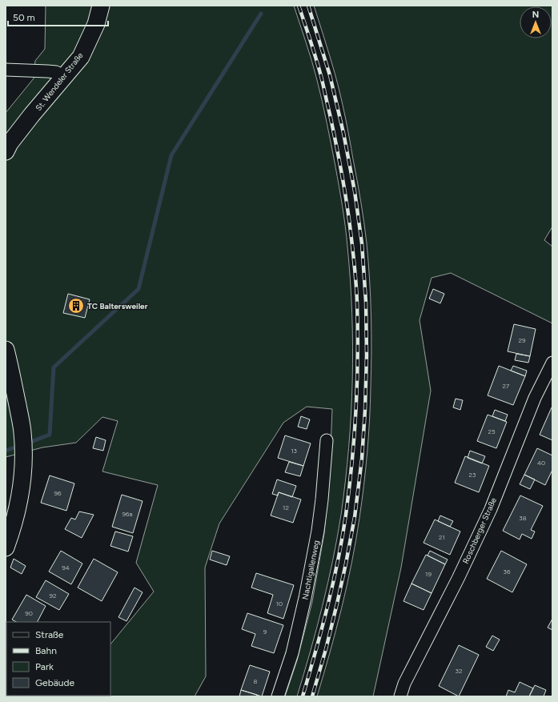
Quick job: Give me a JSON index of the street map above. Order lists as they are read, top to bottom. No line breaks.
{"streets":{"main road":["St. Wendeler Straße"],"street":["Roschberger Straße","Nachtigallenweg"]},"places":{"building":["TC Baltersweiler"]},"house_numbers":["29","27","25","13","40","23","96","12","96a","38","21","94","36","19","92","10","90","9","32","8"],"legend":["Straße","Bahn","Park","Gebäude"],"scale_bar":"50 m","north":"top"}
